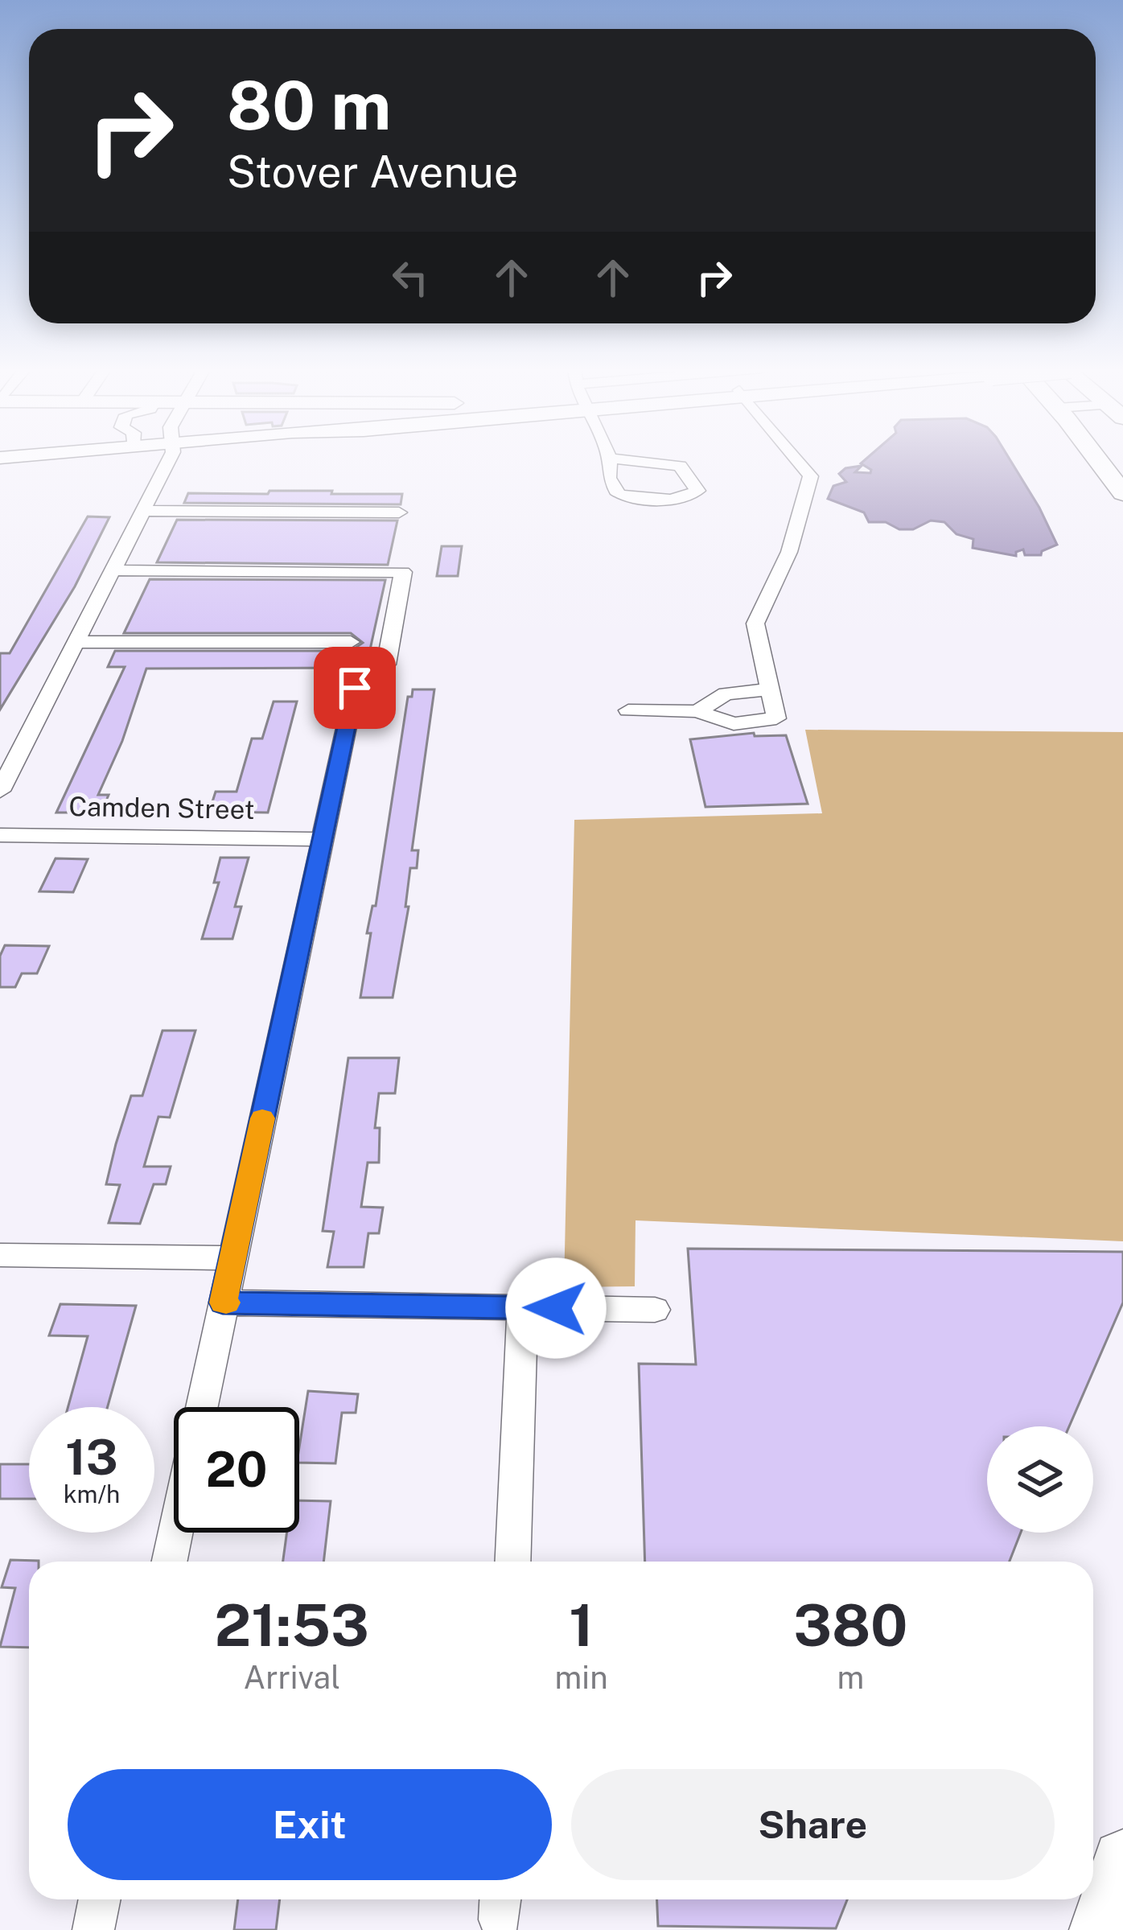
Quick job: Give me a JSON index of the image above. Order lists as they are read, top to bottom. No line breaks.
{"streets":{"street":["Camden Street"]},"page":{"turn":["80 m","Stover Avenue"],"speed":"13 km/h","limit":"20","eta":["21:53","Arrival","1","min","380","m"],"buttons":["Exit","Share"]}}
